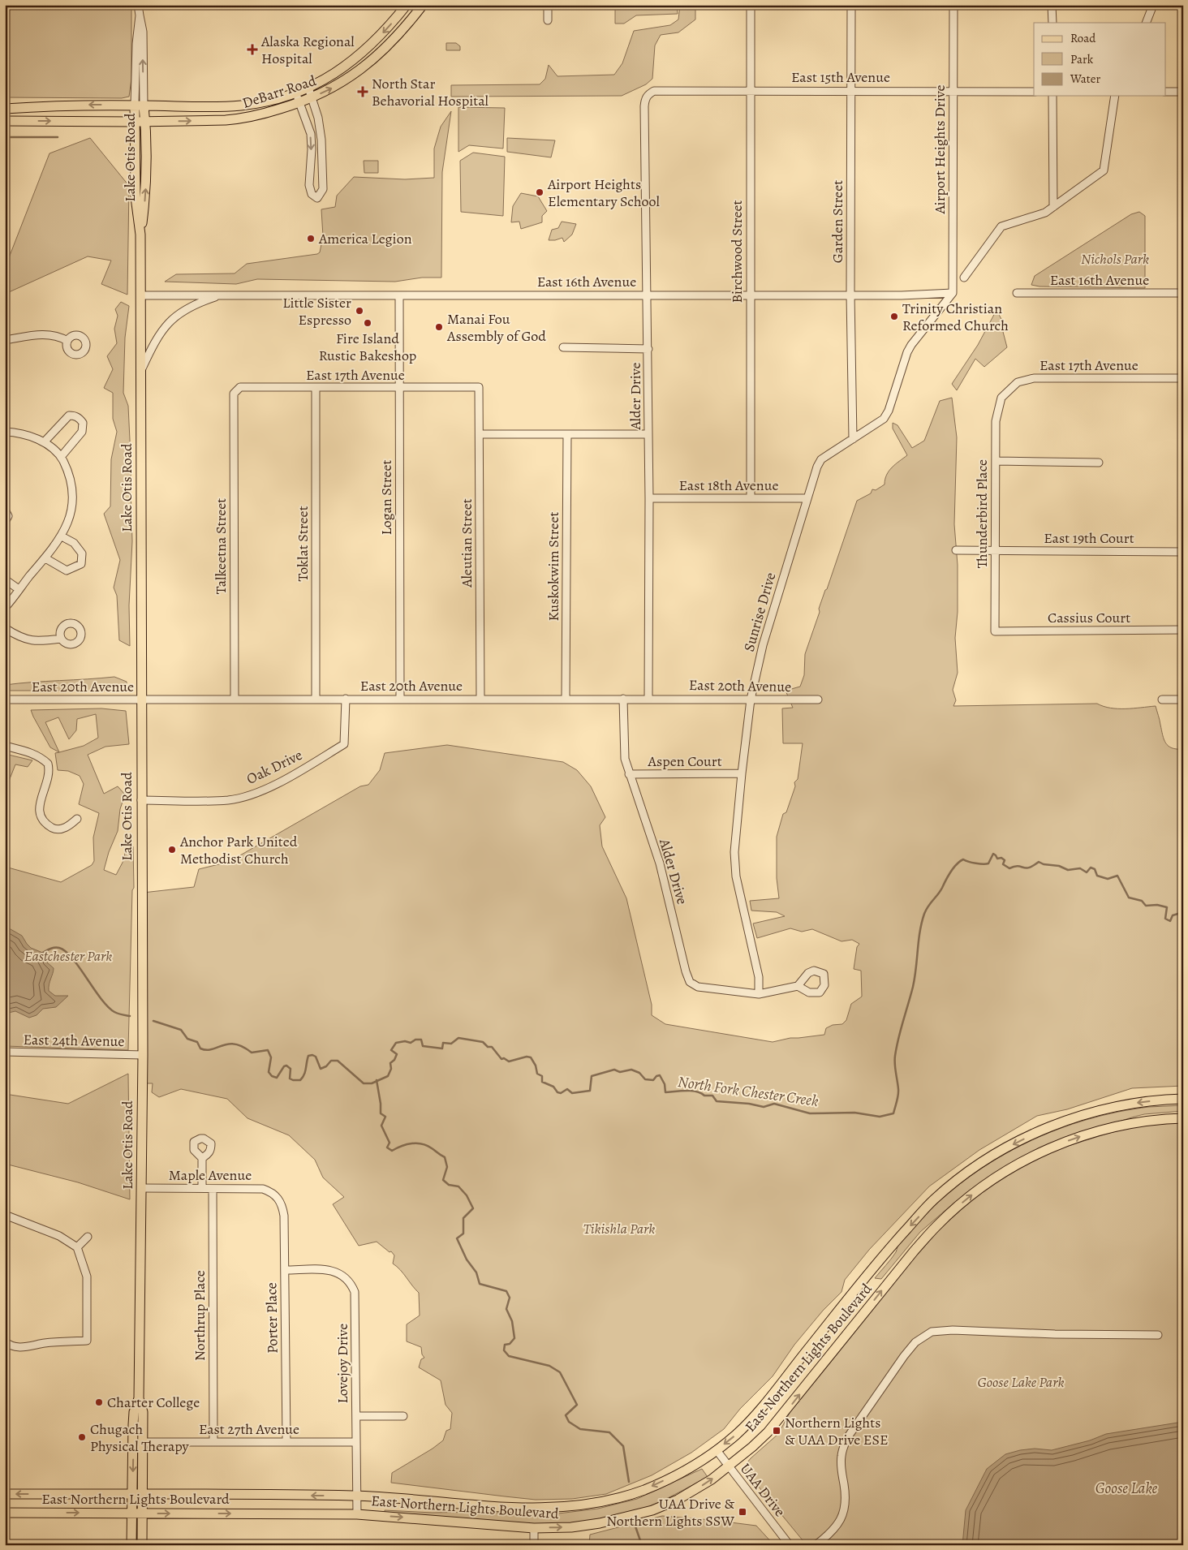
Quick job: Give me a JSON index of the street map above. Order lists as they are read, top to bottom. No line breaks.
{"streets":{"main road":["DeBarr Road","Lake Otis Road","East Northern Lights Boulevard"],"street":["East 15th Avenue","Airport Heights Drive","Garden Street","Birchwood Street","East 16th Avenue","East 17th Avenue","Alder Drive","East 18th Avenue","Logan Street","Thunderbird Place","East 19th Court","Aleutian Street","Toklat Street","Talkeetna Street","Kuskokwim Street","Sunrise Drive","Cassius Court","East 20th Avenue","Aspen Court","Oak Drive","East 24th Avenue","Maple Avenue","Northrup Place","Porter Place","Lovejoy Drive","East 27th Avenue","UAA Drive"]},"crossings":[["East 15th Avenue","Airport Heights Drive"],["East 15th Avenue","Garden Street"],["East 15th Avenue","Birchwood Street"],["East 15th Avenue","Alder Drive"],["DeBarr Road","Lake Otis Road"],["Airport Heights Drive","East 16th Avenue"],["Airport Heights Drive","Sunrise Drive"],["Lake Otis Road","East 16th Avenue"],["Lake Otis Road","East 20th Avenue"],["Lake Otis Road","Oak Drive"],["Lake Otis Road","East 24th Avenue"],["Lake Otis Road","Maple Avenue"],["Lake Otis Road","East Northern Lights Boulevard"],["Lake Otis Road","East 27th Avenue"],["Garden Street","East 16th Avenue"],["Garden Street","Sunrise Drive"],["Birchwood Street","East 16th Avenue"],["Birchwood Street","East 18th Avenue"],["East 16th Avenue","Alder Drive"],["East 16th Avenue","Logan Street"],["East 16th Avenue","Sunrise Drive"],["East 17th Avenue","Logan Street"],["East 17th Avenue","Thunderbird Place"],["East 17th Avenue","Aleutian Street"],["East 17th Avenue","Toklat Street"],["East 17th Avenue","Talkeetna Street"],["Alder Drive","East 18th Avenue"],["Alder Drive","Sunrise Drive"],["Alder Drive","East 20th Avenue"],["Alder Drive","Aspen Court"],["East 18th Avenue","Sunrise Drive"],["Logan Street","East 20th Avenue"],["Thunderbird Place","East 19th Court"],["Thunderbird Place","Cassius Court"],["Aleutian Street","East 20th Avenue"],["Toklat Street","East 20th Avenue"],["Talkeetna Street","East 20th Avenue"],["Kuskokwim Street","East 20th Avenue"],["Sunrise Drive","East 20th Avenue"],["Sunrise Drive","Aspen Court"],["East 20th Avenue","Oak Drive"],["Maple Avenue","Northrup Place"],["Maple Avenue","Porter Place"],["Northrup Place","East 27th Avenue"],["Porter Place","Lovejoy Drive"],["Porter Place","East 27th Avenue"],["East Northern Lights Boulevard","Lovejoy Drive"],["East Northern Lights Boulevard","UAA Drive"],["Lovejoy Drive","East 27th Avenue"]],"water":["North Fork Chester Creek","Goose Lake"],"parks":["Nichols Park","Eastchester Park","Tikishla Park","Goose Lake Park"],"places":{"health":["Alaska Regional Hospital","North Star Behavorial Hospital"],"other":["Airport Heights Elementary School","America Legion","Little Sister Espresso","Trinity Christian Reformed Church","Fire Island Rustic Bakeshop","Manai Fou Assembly of God","Anchor Park United Methodist Church","Charter College","Chugach Physical Therapy"],"transit":["Northern Lights & UAA Drive ESE","UAA Drive & Northern Lights SSW"]},"legend":["Road","Park","Water"]}
